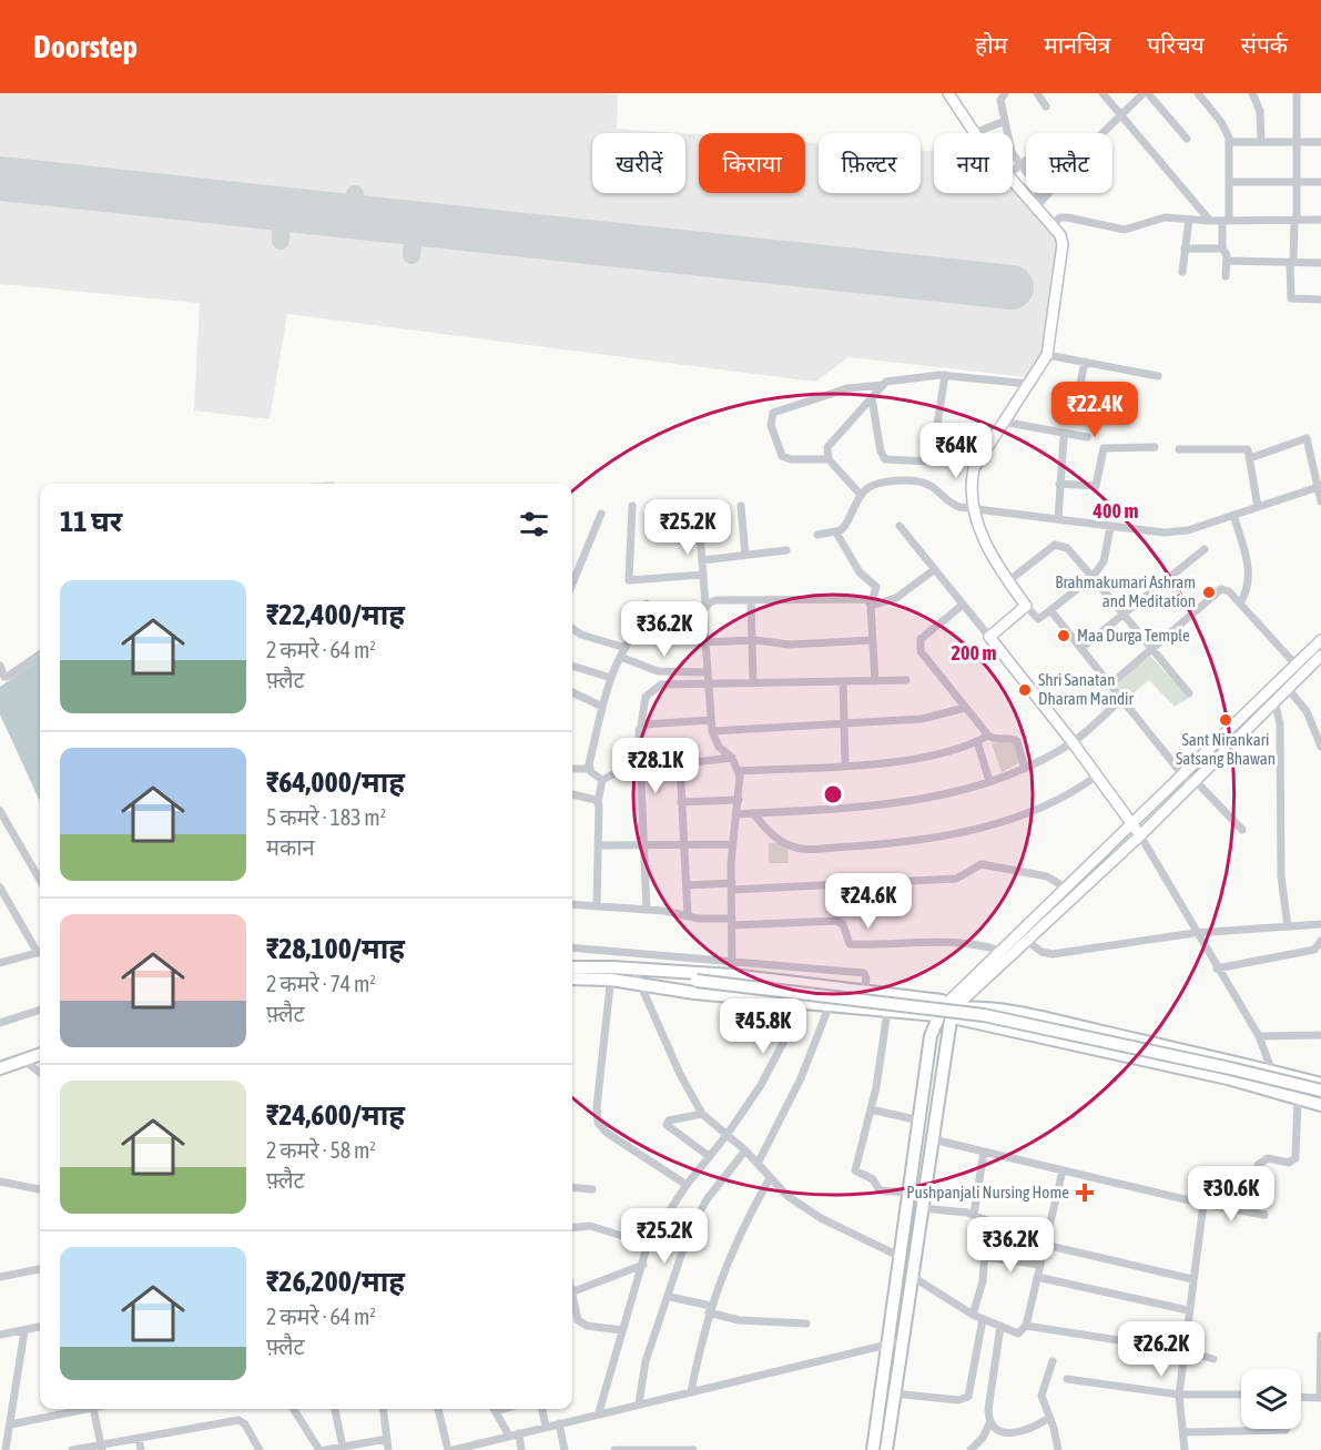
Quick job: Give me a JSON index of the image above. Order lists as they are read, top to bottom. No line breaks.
{"places":{"other":["Brahmakumari Ashram and Meditation","Maa Durga Temple","Shri Sanatan Dharam Mandir","Sant Nirankari Satsang Bhawan"],"health":["Pushpanjali Nursing Home"]},"page":{"header":"Doorstep","nav":["होम","मानचित्र","परिचय","संपर्क"],"chip":["खरीदें","किराया","फ़िल्टर","नया","फ़्लैट"],"price":["₹22.4K","₹64K","₹25.2K","₹36.2K","₹28.1K","₹24.6K","₹45.8K","₹30.6K","₹25.2K","₹36.2K","₹26.2K"],"heading":"11 घर","list":[{"name":"₹22,400/माह","note":"2 कमरे · 64 m² · फ़्लैट"},{"name":"₹64,000/माह","note":"5 कमरे · 183 m² · मकान"},{"name":"₹28,100/माह","note":"2 कमरे · 74 m² · फ़्लैट"},{"name":"₹24,600/माह","note":"2 कमरे · 58 m² · फ़्लैट"},{"name":"₹26,200/माह","note":"2 कमरे · 64 m² · फ़्लैट"}]},"rings":["400 m","200 m"]}
